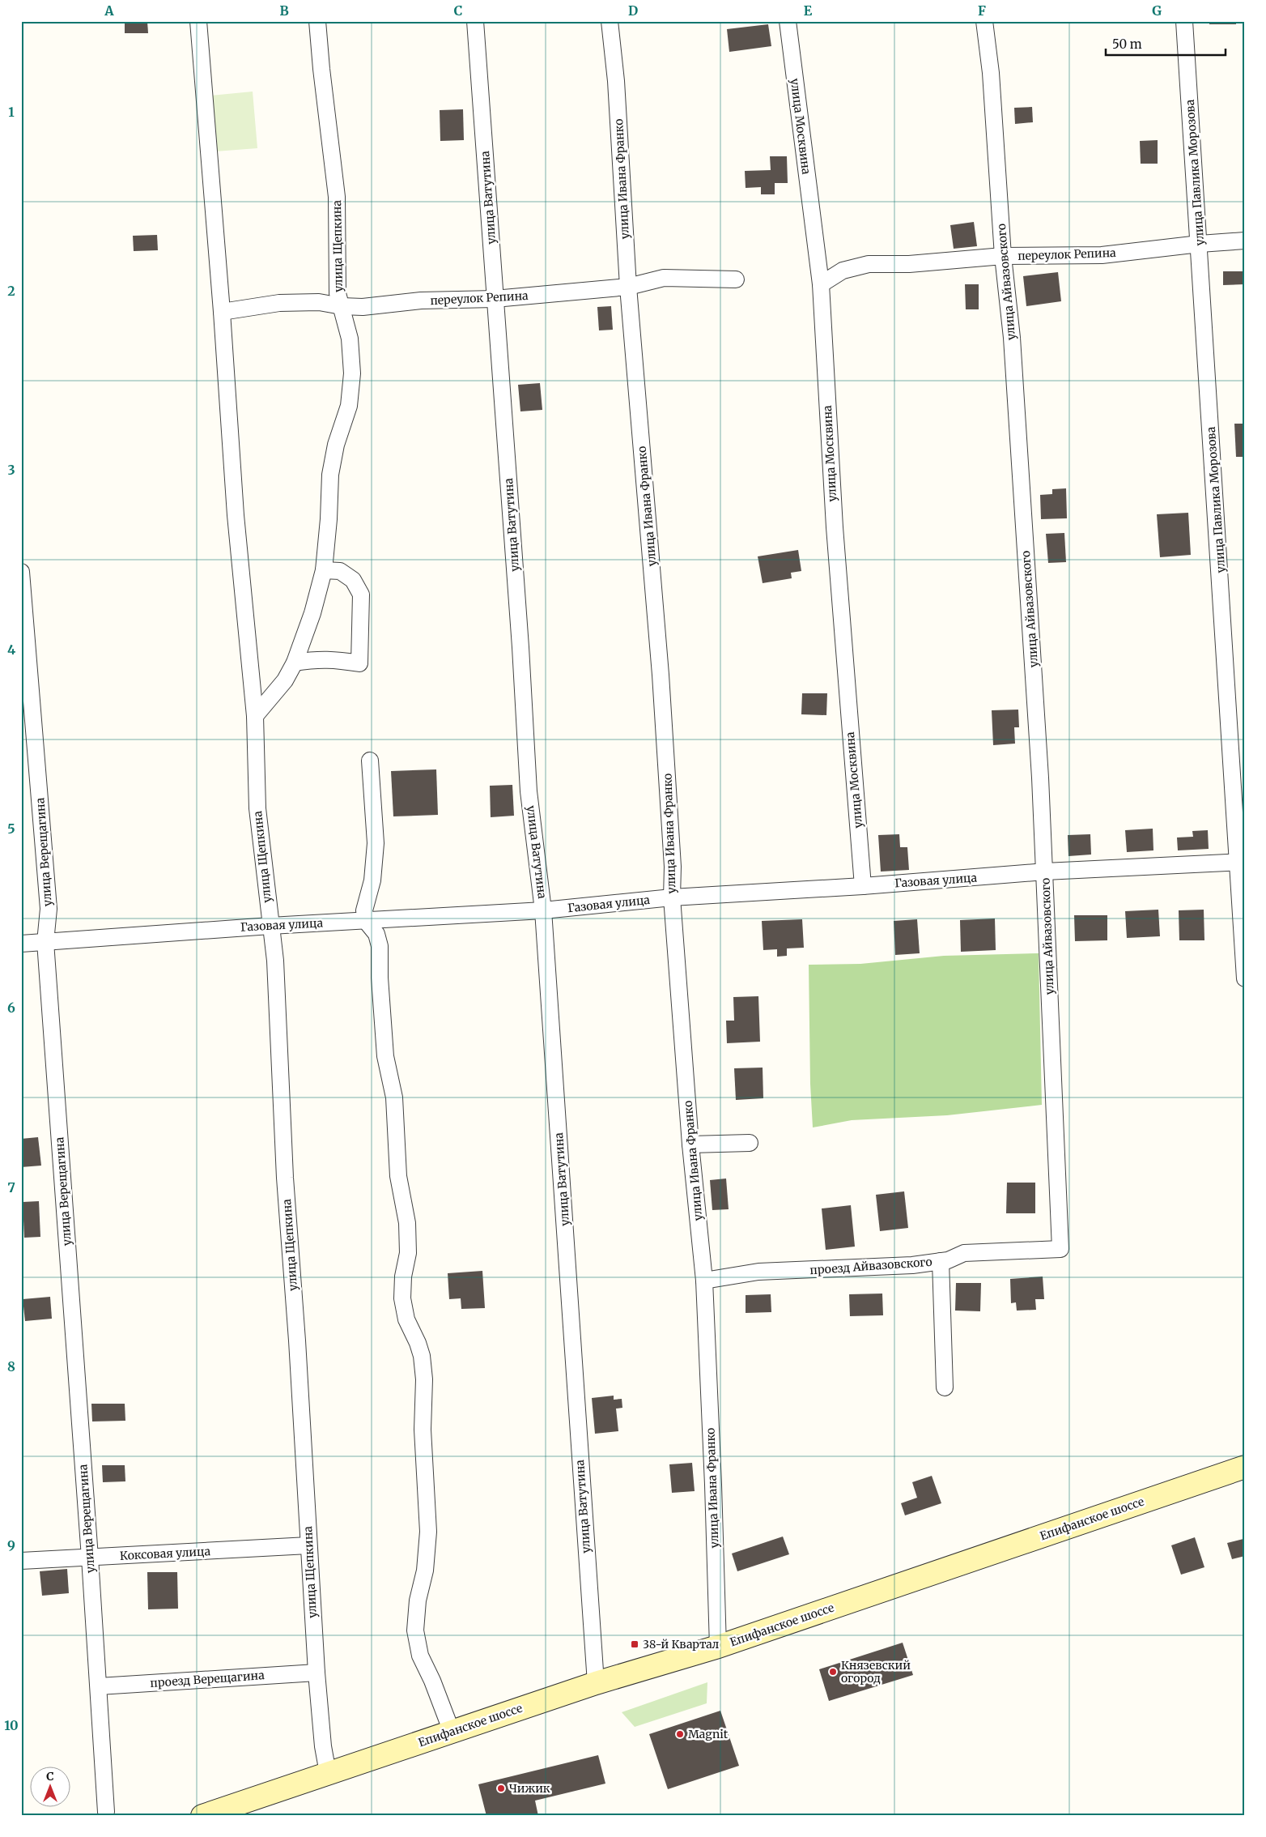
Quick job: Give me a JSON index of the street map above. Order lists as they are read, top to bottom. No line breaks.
{"streets":{"main road":["Епифанское шоссе"],"street":["улица Москвина","улица Павлика Морозова","улица Ивана Франко","улица Ватутина","улица Щепкина","переулок Репина","улица Айвазовского","улица Верещагина","Газовая улица","проезд Айвазовского","Коксовая улица","проезд Верещагина"]},"crossings":[["улица Москвина","переулок Репина"],["улица Москвина","Газовая улица"],["улица Павлика Морозова","переулок Репина"],["улица Павлика Морозова","Газовая улица"],["улица Ивана Франко","переулок Репина"],["улица Ивана Франко","Газовая улица"],["улица Ивана Франко","проезд Айвазовского"],["улица Ивана Франко","Епифанское шоссе"],["улица Ватутина","переулок Репина"],["улица Ватутина","Газовая улица"],["улица Ватутина","Епифанское шоссе"],["улица Щепкина","переулок Репина"],["улица Щепкина","Газовая улица"],["улица Щепкина","Епифанское шоссе"],["улица Щепкина","Коксовая улица"],["улица Щепкина","проезд Верещагина"],["переулок Репина","улица Айвазовского"],["улица Айвазовского","Газовая улица"],["улица Айвазовского","проезд Айвазовского"],["улица Верещагина","Газовая улица"],["улица Верещагина","Коксовая улица"],["улица Верещагина","проезд Верещагина"]],"places":{"transit":["38-й Квартал"],"other":["Князевский огород","Magnit","Чижик"]},"scale_bar":"50 m","north":"top","grid":{"columns":["A","B","C","D","E","F","G"],"rows":["1","2","3","4","5","6","7","8","9","10"]}}
